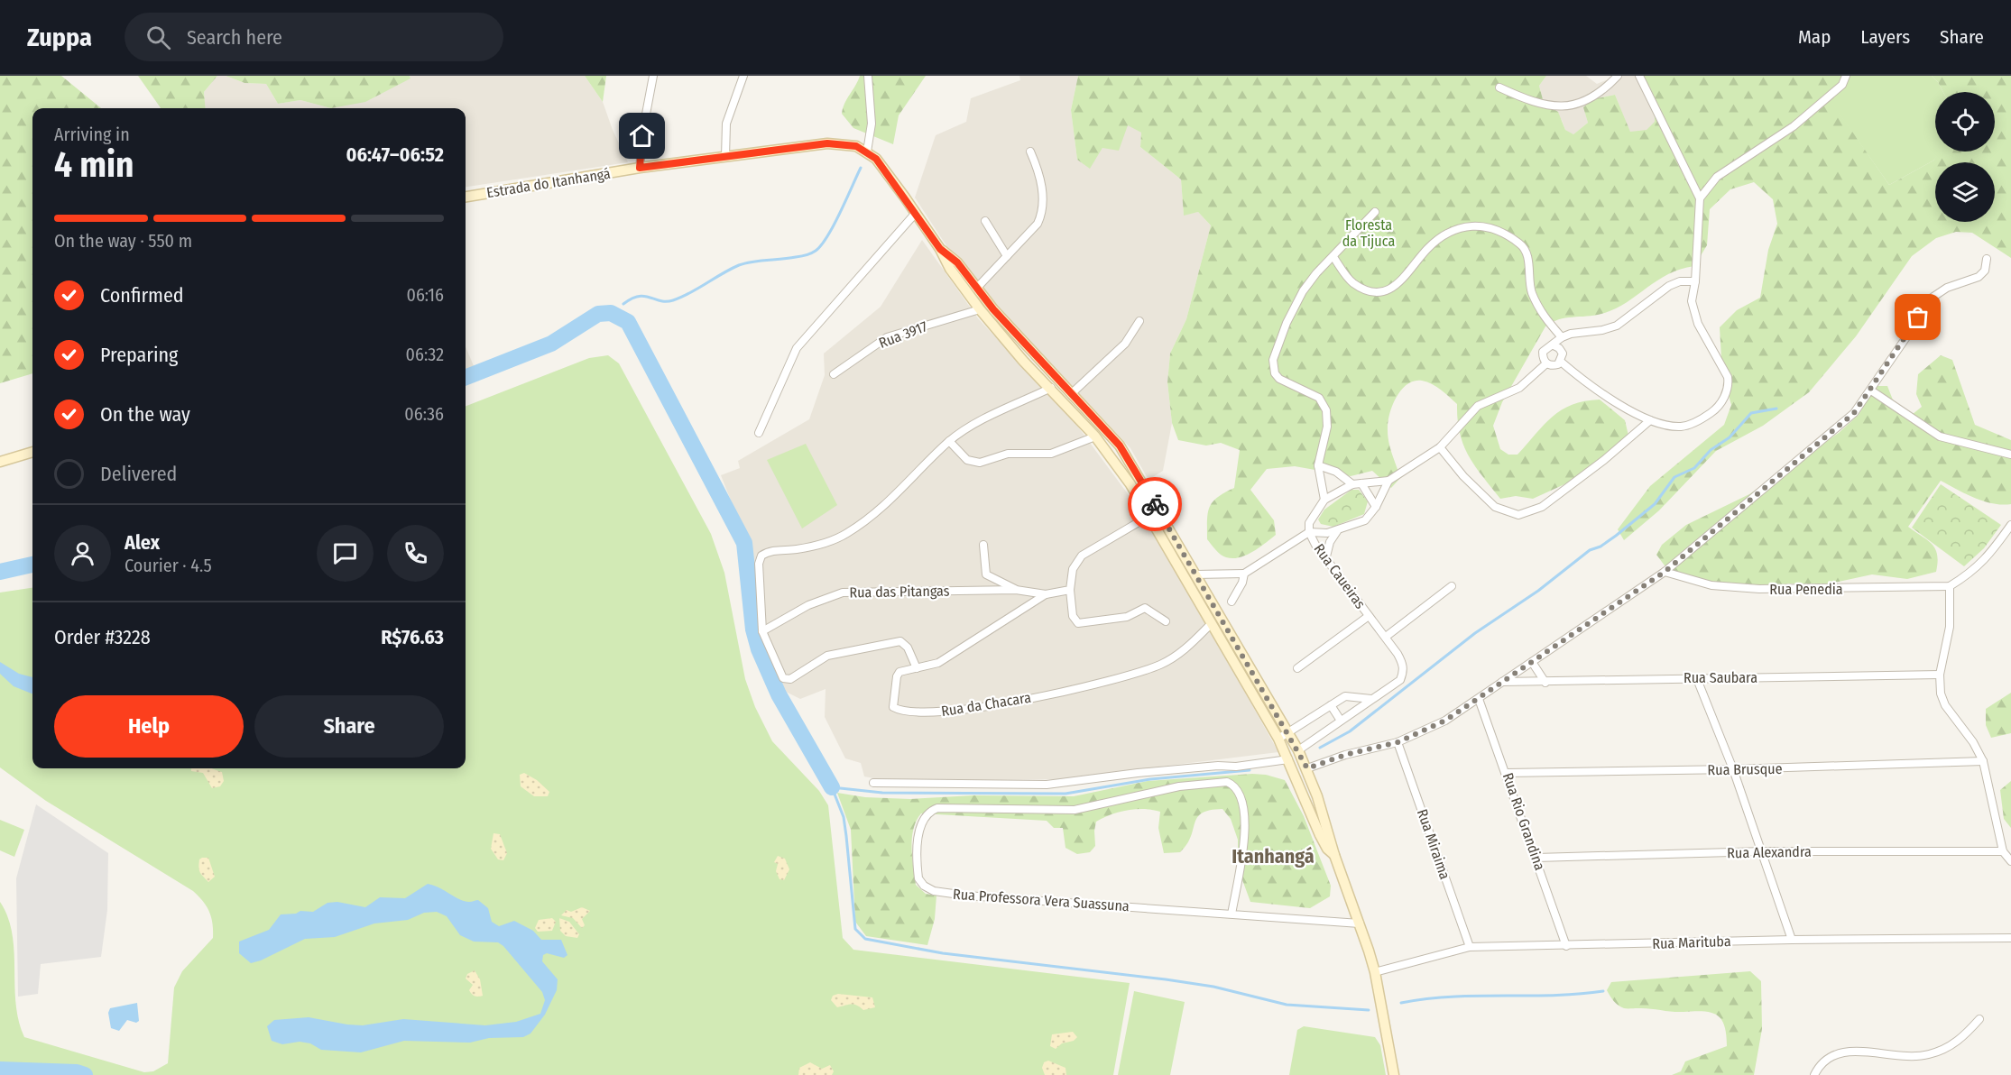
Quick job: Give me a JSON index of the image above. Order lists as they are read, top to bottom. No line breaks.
{"streets":{"main road":["Estrada do Itanhangá"],"street":["Rua 3917","Rua Caueiras","Rua Penedia","Rua das Pitangas","Rua Saubara","Rua da Chacara","Rua Brusque","Rua Rio Grandina","Rua Miraima","Rua Alexandra","Rua Professora Vera Suassuna","Rua Marituba"]},"crossings":[["Estrada do Itanhangá","Rua 3917"],["Estrada do Itanhangá","Rua Caueiras"],["Estrada do Itanhangá","Rua da Chacara"],["Estrada do Itanhangá","Rua Professora Vera Suassuna"],["Estrada do Itanhangá","Rua Marituba"],["Rua das Pitangas","Rua da Chacara"],["Rua Brusque","Rua Rio Grandina"],["Rua Rio Grandina","Rua Alexandra"],["Rua Rio Grandina","Rua Marituba"],["Rua Miraima","Rua Marituba"]],"districts":["Itanhangá"],"parks":["Floresta da Tijuca"],"page":{"header":"Zuppa","search":"Search here","nav":["Map","Layers","Share"],"heading":["4 min","Arriving in","06:47–06:52"],"panel":["Alex","Courier · 4.5","Order #3228","R$76.63"],"bar":"On the way · 550 m","list":[["Confirmed","06:16"],["Preparing","06:32"],["On the way","06:36"],"Delivered"],"buttons":["Help","Share"]}}
